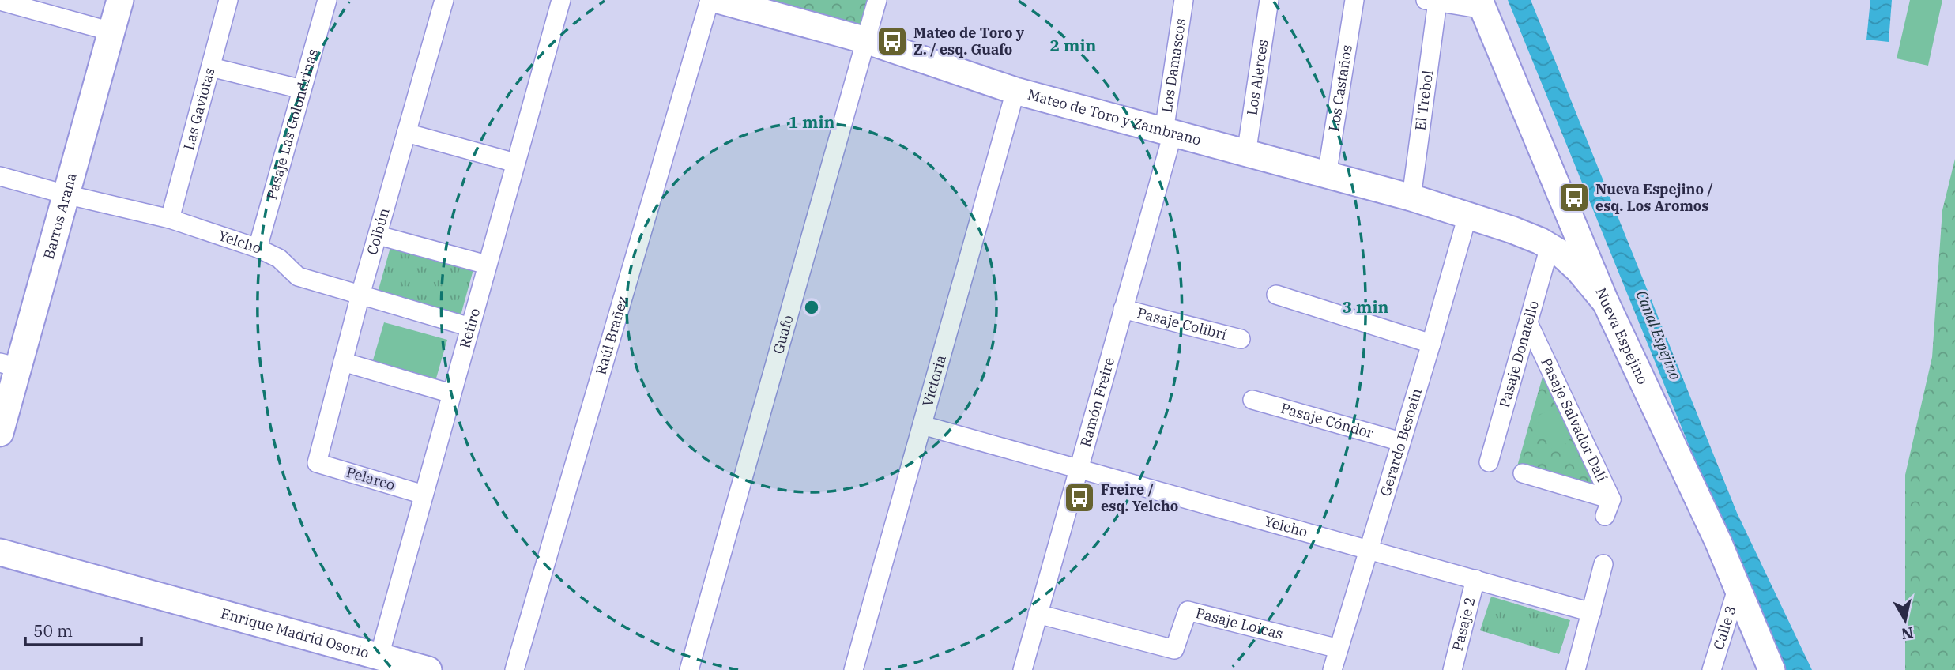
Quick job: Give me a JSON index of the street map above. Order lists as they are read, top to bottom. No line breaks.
{"streets":{"street":["Los Damascos","Los Alerces","Los Castaños","El Trebol","Las Gaviotas","Mateo de Toro y Zambrano","Pasaje Las Golondrinas","Barros Arana","Colbún","Yelcho","Pasaje Colibrí","Retiro","Raúl Brañez","Guafo","Nueva Espejino","Pasaje Donatello","Victoria","Ramón Freire","Pasaje Salvador Dalí","Pasaje Cóndor","Gerardo Besoain","Pelarco","Pasaje Loicas","Pasaje 2","Calle 3","Enrique Madrid Osorio"]},"crossings":[["Los Damascos","Mateo de Toro y Zambrano"],["Los Damascos","Ramón Freire"],["Los Alerces","Mateo de Toro y Zambrano"],["Los Castaños","Mateo de Toro y Zambrano"],["El Trebol","Mateo de Toro y Zambrano"],["Las Gaviotas","Yelcho"],["Mateo de Toro y Zambrano","Guafo"],["Mateo de Toro y Zambrano","Nueva Espejino"],["Mateo de Toro y Zambrano","Pasaje Donatello"],["Mateo de Toro y Zambrano","Victoria"],["Mateo de Toro y Zambrano","Ramón Freire"],["Mateo de Toro y Zambrano","Gerardo Besoain"],["Pasaje Las Golondrinas","Yelcho"],["Barros Arana","Yelcho"],["Colbún","Yelcho"],["Colbún","Pelarco"],["Yelcho","Retiro"],["Yelcho","Victoria"],["Yelcho","Ramón Freire"],["Yelcho","Gerardo Besoain"],["Yelcho","Pasaje 2"],["Pasaje Colibrí","Ramón Freire"],["Retiro","Pelarco"],["Retiro","Enrique Madrid Osorio"],["Nueva Espejino","Calle 3"],["Pasaje Donatello","Pasaje Salvador Dalí"],["Ramón Freire","Pasaje Loicas"],["Pasaje Cóndor","Gerardo Besoain"],["Gerardo Besoain","Pasaje Loicas"]],"water":["Canal Espejino"],"places":{"bus stop":["Mateo de Toro y Z. / esq. Guafo","Nueva Espejino / esq. Los Aromos","Freire / esq. Yelcho"]},"scale_bar":"50 m","north":"bottom","rings":["2 min","1 min","3 min"]}
